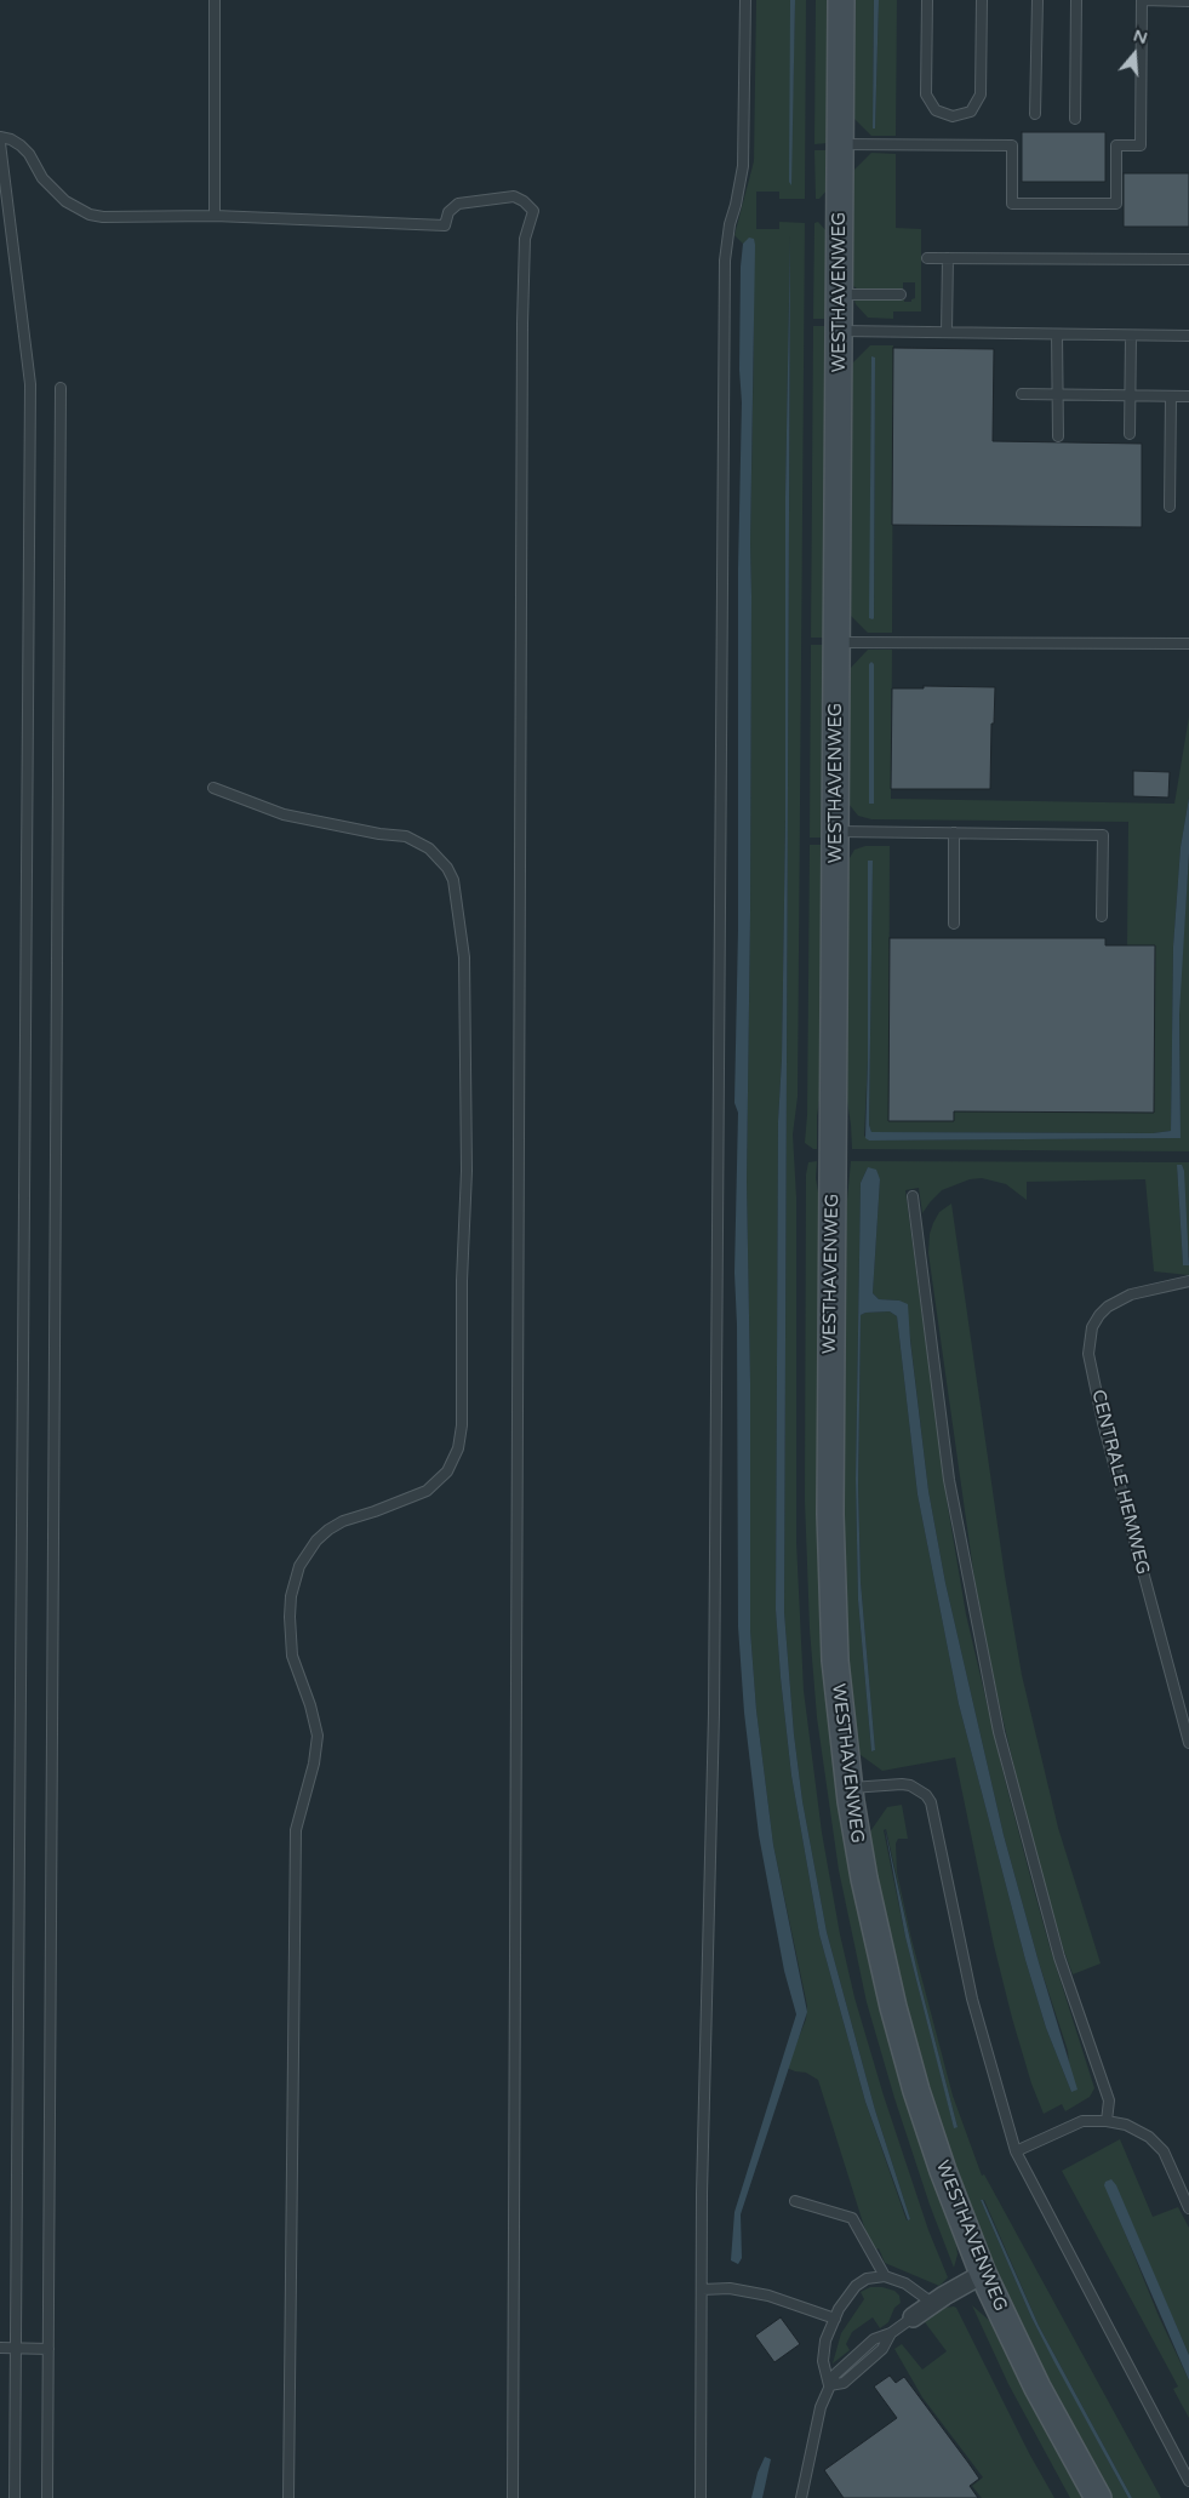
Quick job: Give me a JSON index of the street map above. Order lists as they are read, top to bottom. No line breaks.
{"streets":{"street":["WESTHAVENWEG"],"lane":["CENTRALE HEMWEG"]},"north":"top"}
